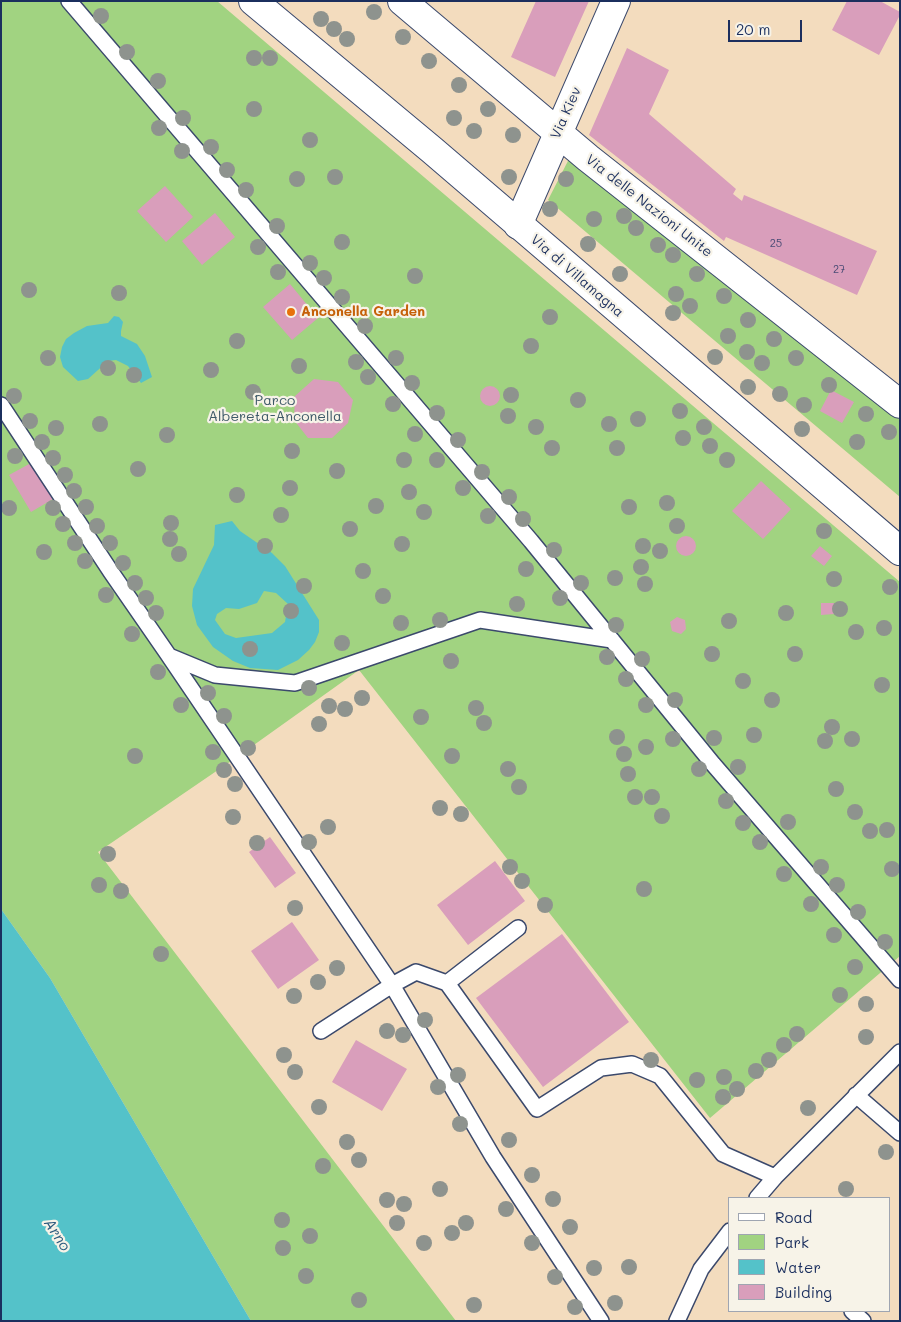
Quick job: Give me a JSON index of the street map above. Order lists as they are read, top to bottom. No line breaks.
{"streets":{"street":["Via Kiev","Via delle Nazioni Unite","Via di Villamagna"]},"crossings":[["Via Kiev","Via delle Nazioni Unite"],["Via Kiev","Via di Villamagna"]],"water":["Arno"],"parks":["Parco Albereta-Anconella"],"places":["Anconella Garden"],"house_numbers":["25","27"],"legend":["Road","Park","Water","Building"],"scale_bar":"20 m"}
